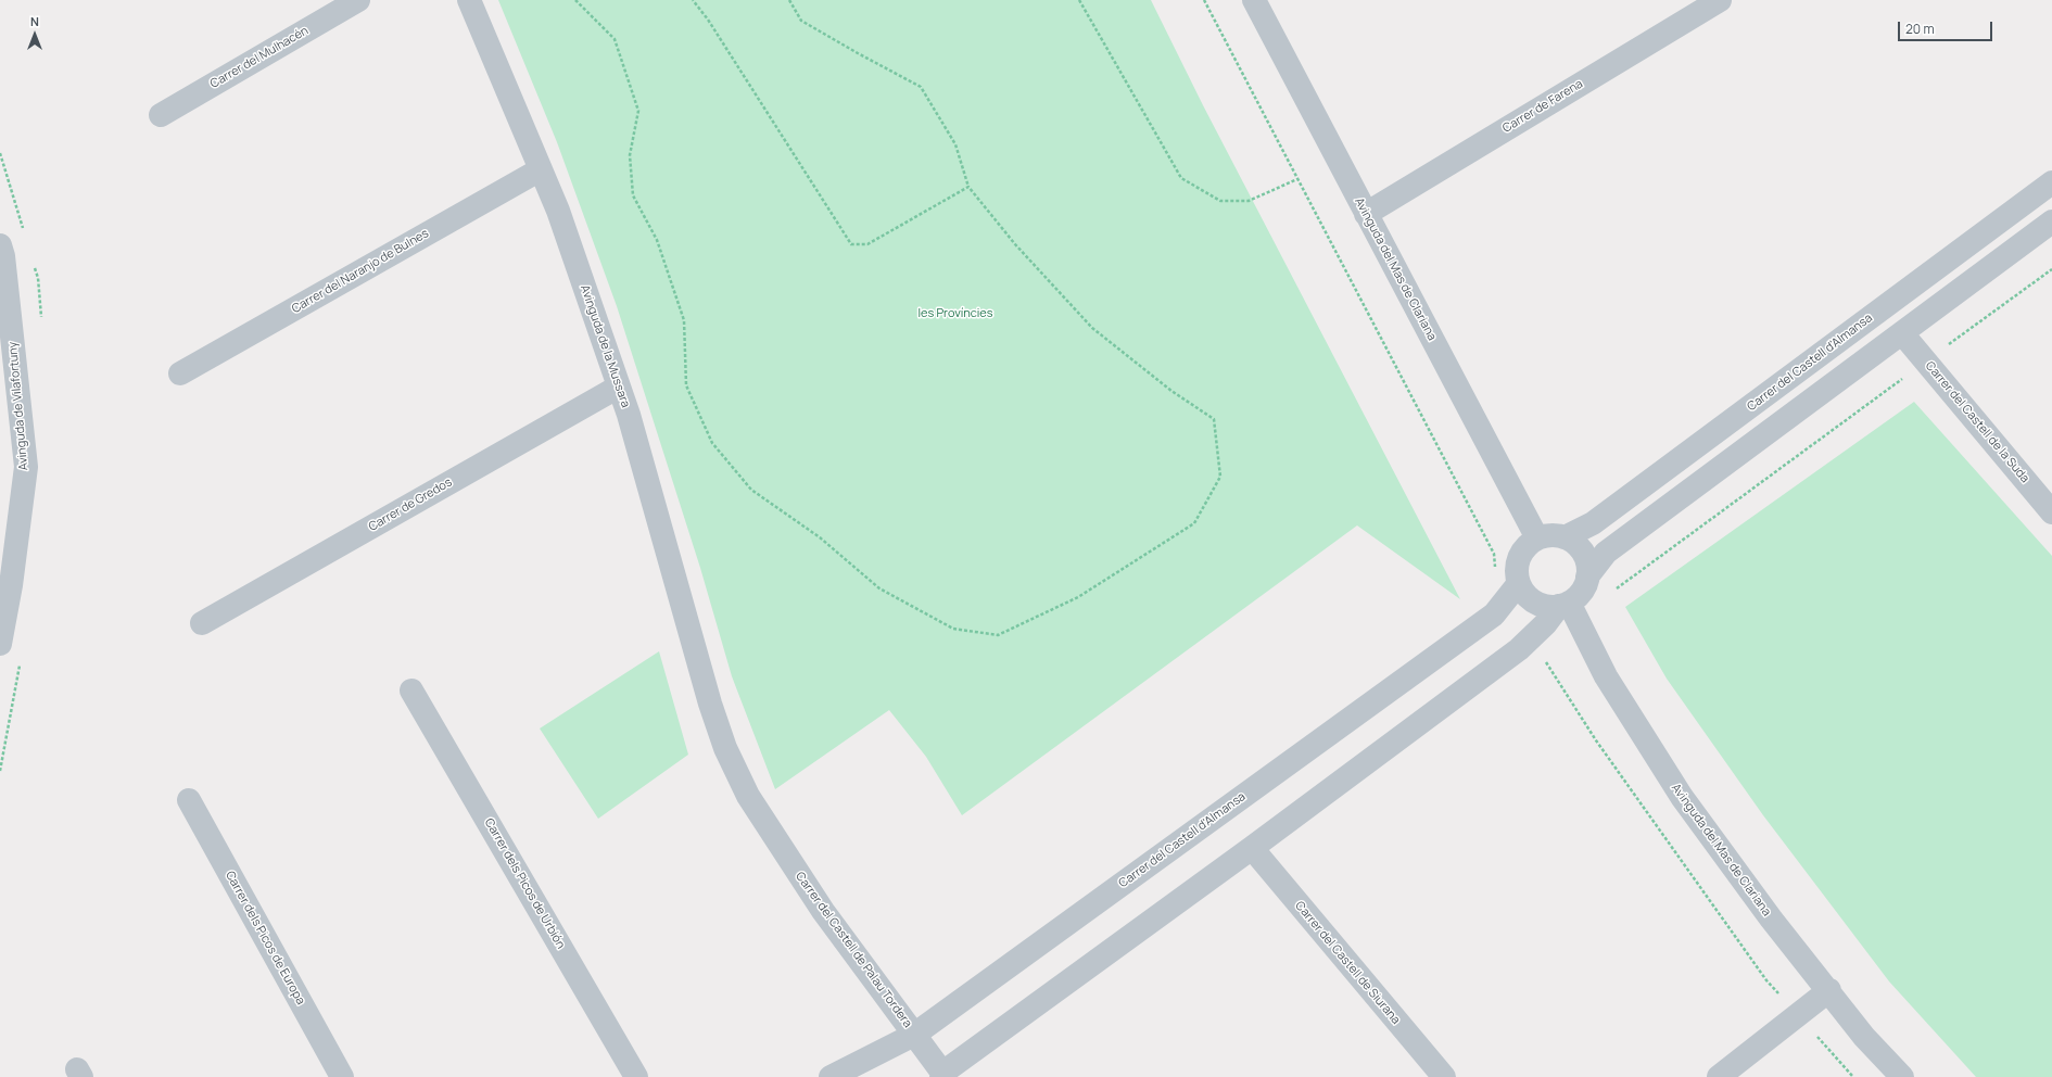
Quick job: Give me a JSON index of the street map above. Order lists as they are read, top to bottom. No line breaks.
{"streets":{"street":["Carrer del Mulhacén","Carrer de Farena","Avinguda del Mas de Clariana","Carrer del Naranjo de Bulnes","Avinguda de la Mussara","Carrer del Castell d'Almansa","Avinguda de Vilafortuny","Carrer del Castell de la Suda","Carrer de Gredos","Carrer dels Picos de Urbión","Carrer dels Picos de Europa","Carrer del Castell de Palau Tordera","Carrer del Castell de Siurana"]},"crossings":[["Carrer de Farena","Avinguda del Mas de Clariana"],["Avinguda del Mas de Clariana","Carrer del Castell d'Almansa"],["Carrer del Naranjo de Bulnes","Avinguda de la Mussara"],["Avinguda de la Mussara","Carrer de Gredos"],["Avinguda de la Mussara","Carrer del Castell de Palau Tordera"],["Carrer del Castell d'Almansa","Carrer del Castell de Palau Tordera"]],"parks":["les Províncies"],"scale_bar":"20 m","north":"top"}
